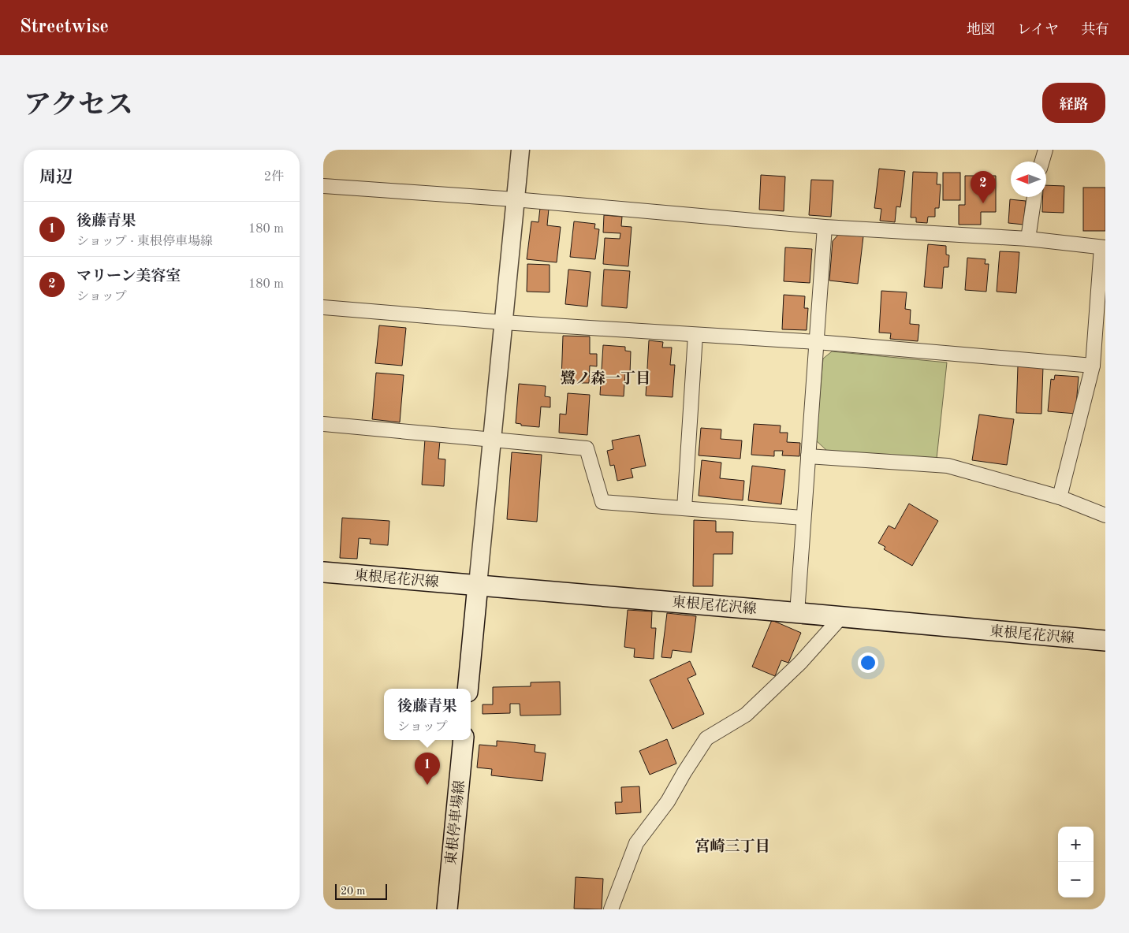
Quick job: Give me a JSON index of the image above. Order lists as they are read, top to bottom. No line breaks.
{"streets":{"main road":["東根尾花沢線","東根停車場線"]},"districts":["鷺ノ森一丁目","宮崎三丁目"],"scale_bar":"20 m","north":"left","page":{"header":"Streetwise","nav":["地図","レイヤ","共有"],"title":"アクセス","buttons":"経路","heading":["周辺","2件"],"pins":["2","1"],"list":[{"mark":"1","name":"後藤青果","note":"ショップ · 東根停車場線","value":"180 m"},{"mark":"2","name":"マリーン美容室","note":"ショップ","value":"180 m"}],"popup":["後藤青果","ショップ"],"map_buttons":["+","−"],"scale":"20 m"}}
